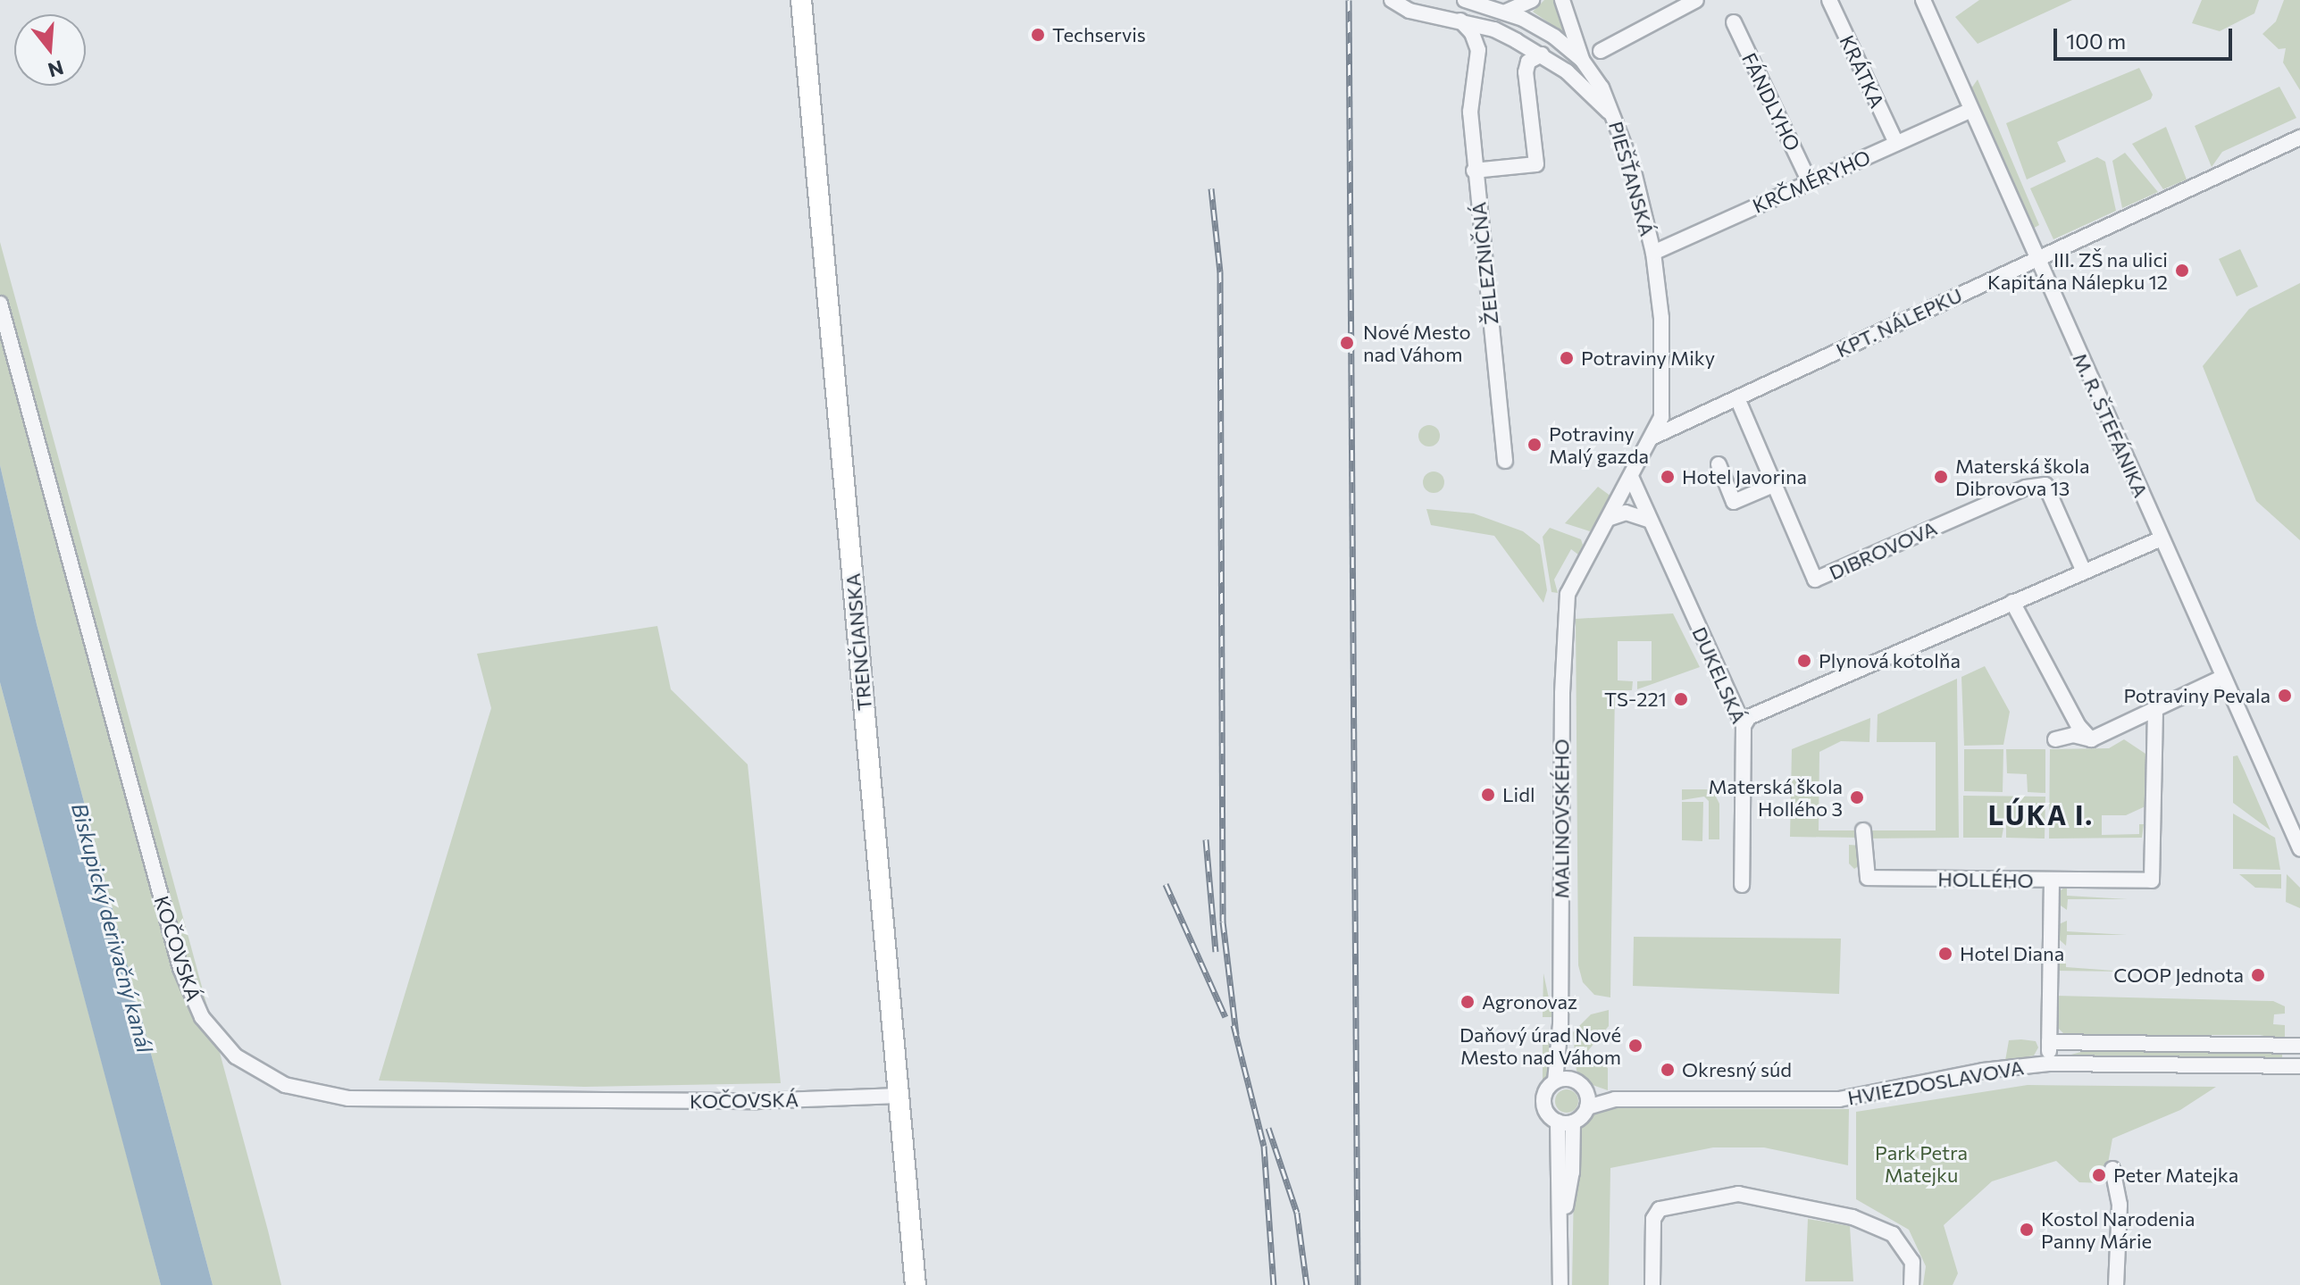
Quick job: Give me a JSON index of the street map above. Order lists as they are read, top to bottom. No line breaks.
{"streets":{"main road":["TRENČIANSKA"],"street":["KRÁTKA","FÁNDLYHO","PIEŠŤANSKÁ","KRČMÉRYHO","ŽELEZNIČNÁ","KPT. NÁLEPKU","M. R. ŠTEFÁNIKA","DIBROVOVA","DUKELSKÁ","MALINOVSKÉHO","HOLLÉHO","KOČOVSKÁ","HVIEZDOSLAVOVA"]},"crossings":[["KRÁTKA","KRČMÉRYHO"],["FÁNDLYHO","KRČMÉRYHO"],["PIEŠŤANSKÁ","KRČMÉRYHO"],["PIEŠŤANSKÁ","KPT. NÁLEPKU"],["PIEŠŤANSKÁ","DUKELSKÁ"],["PIEŠŤANSKÁ","MALINOVSKÉHO"],["KRČMÉRYHO","M. R. ŠTEFÁNIKA"],["KPT. NÁLEPKU","M. R. ŠTEFÁNIKA"],["KPT. NÁLEPKU","DIBROVOVA"],["TRENČIANSKA","KOČOVSKÁ"],["MALINOVSKÉHO","HVIEZDOSLAVOVA"]],"districts":["LÚKA I."],"water":["Biskupický derivačný kanál"],"parks":["Park Petra Matejku"],"places":["Techservis","III. ZŠ na ulici Kapitána Nálepku 12","Nové Mesto nad Váhom","Potraviny Miky","Potraviny Malý gazda","Hotel Javorina","Materská škola Dibrovova 13","Plynová kotolňa","Potraviny Pevala","TS-221","Lidl","Materská škola Hollého 3","Hotel Diana","COOP Jednota","Agronovaz","Daňový úrad Nové Mesto nad Váhom","Okresný súd","Peter Matejka","Kostol Narodenia Panny Márie"],"scale_bar":"100 m","north":"bottom"}
